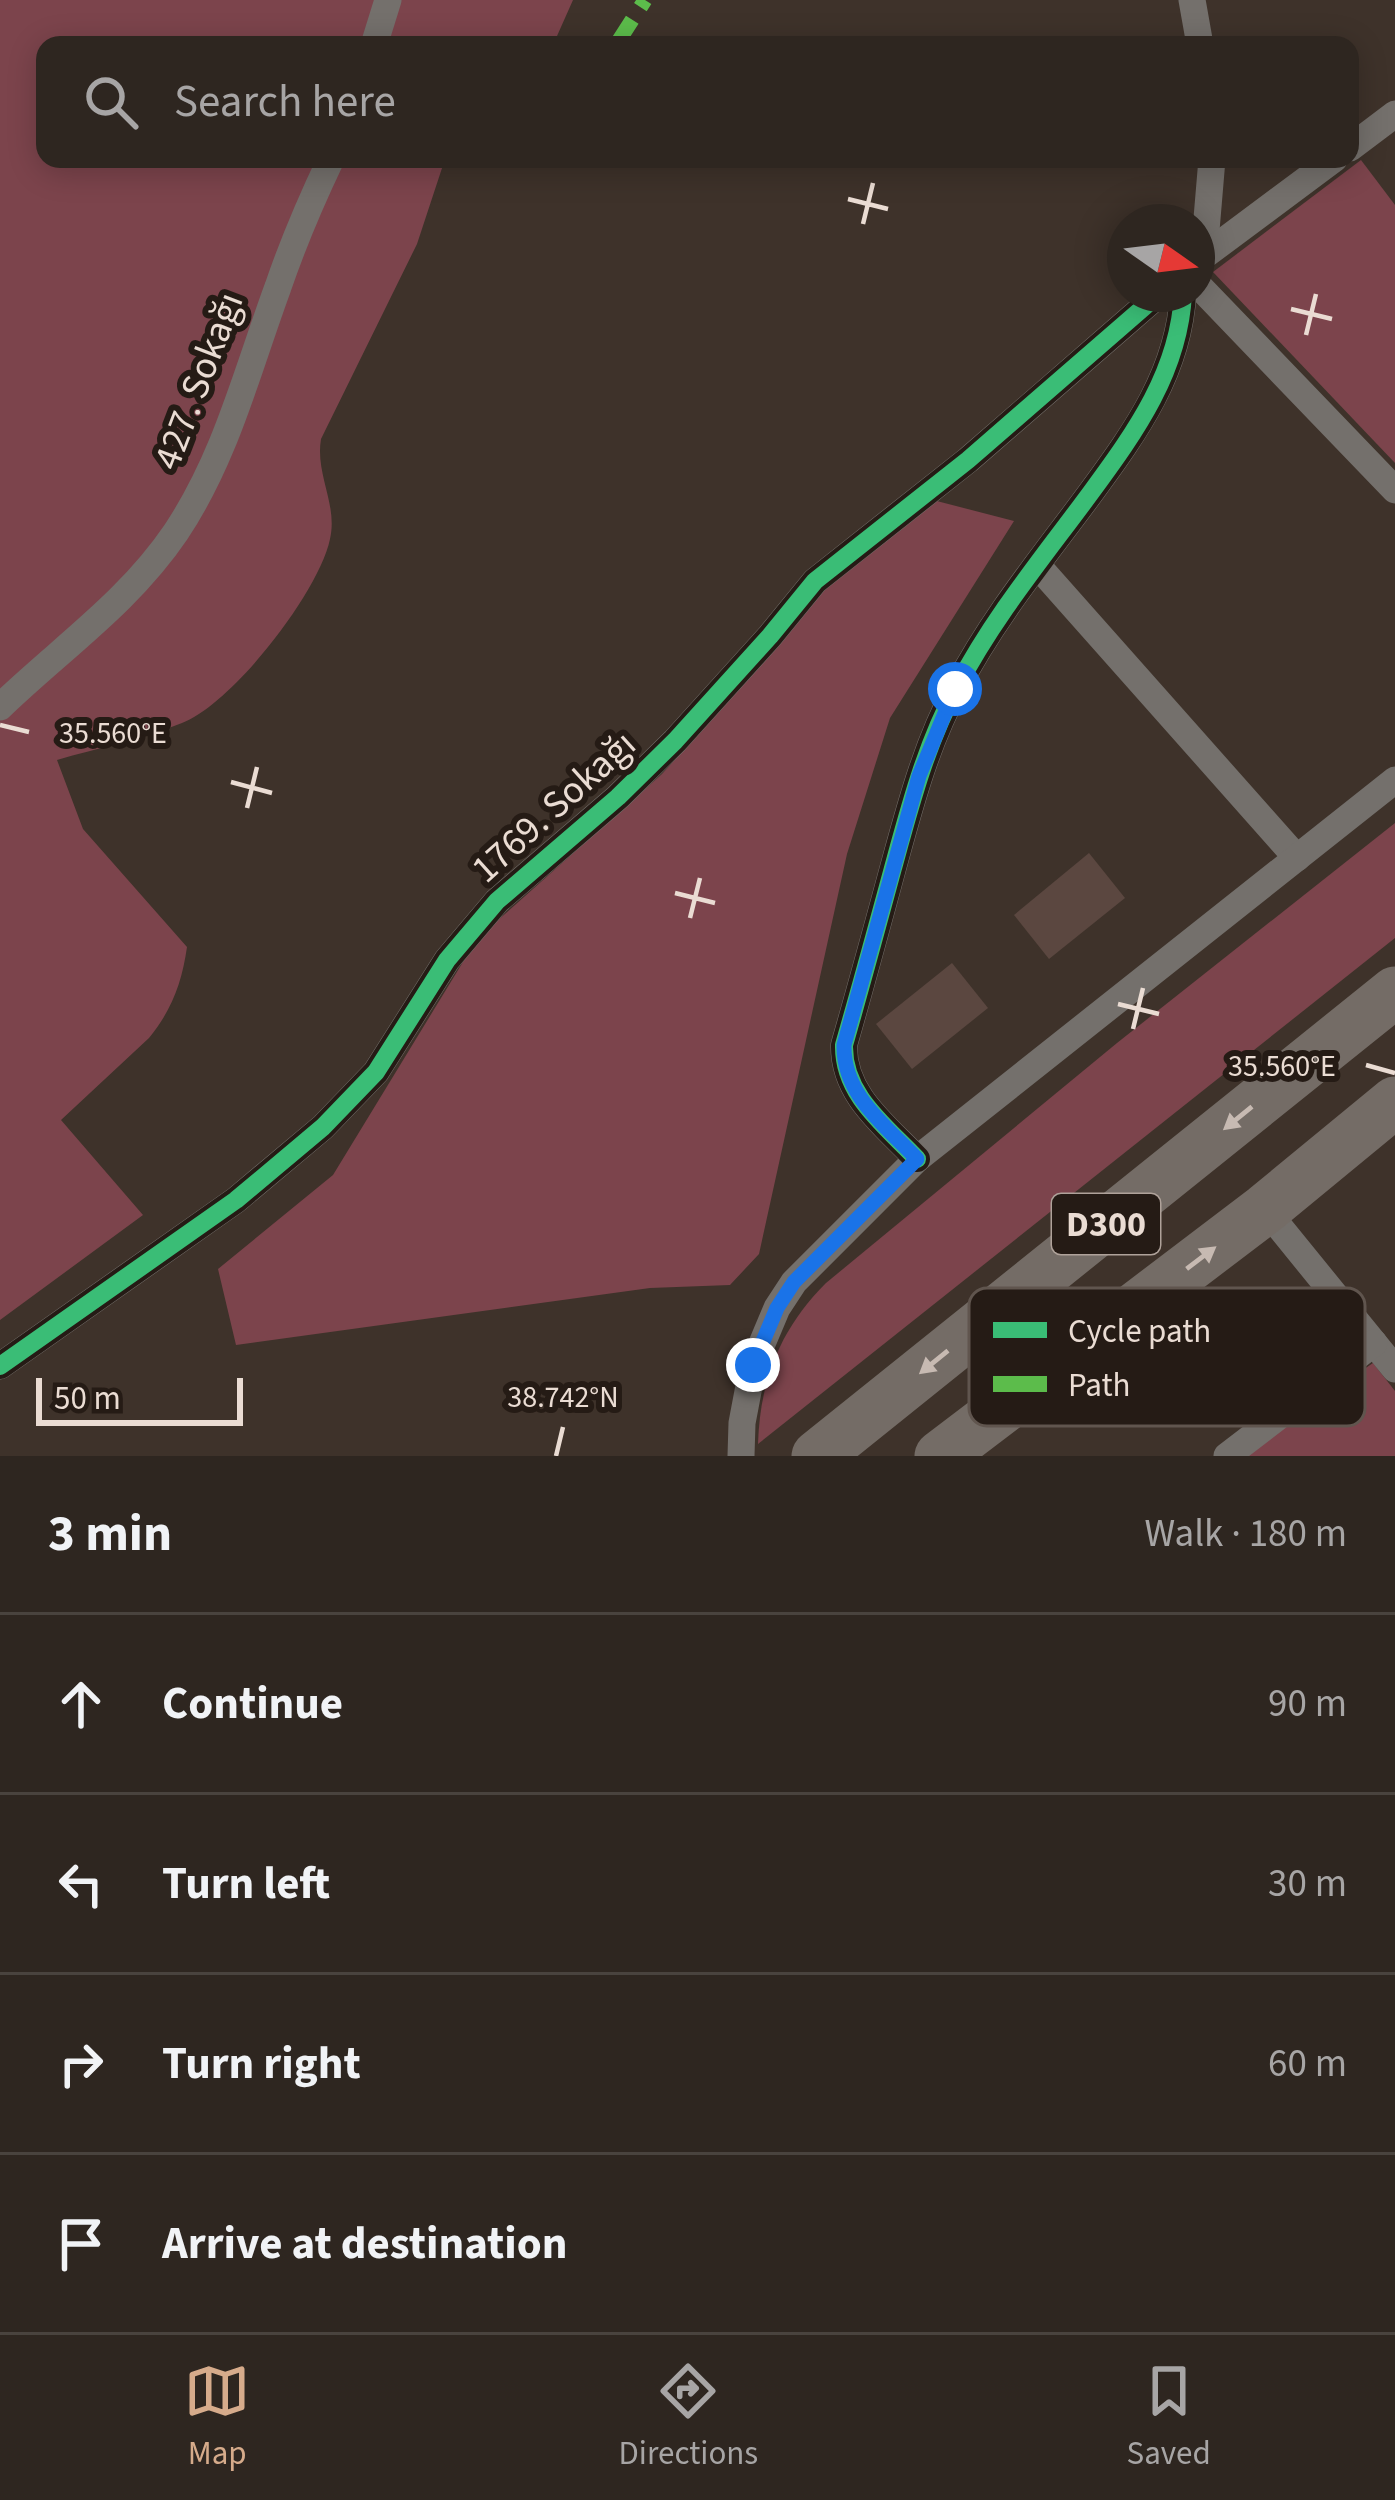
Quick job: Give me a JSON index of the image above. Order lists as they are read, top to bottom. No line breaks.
{"streets":{"highway":["D300"],"street":["427. Sokağı","1769. Sokağı"]},"legend":["Cycle path","Path"],"scale_bar":"50 m","north":"right","page":{"search":"Search here","scale":"50 m","heading":["3 min","Walk · 180 m"],"list":[["Continue","90 m"],["Turn left","30 m"],["Turn right","60 m"],"Arrive at destination"],"nav":["Map","Directions","Saved"]},"coordinates":["35.560°E","38.742°N"]}
